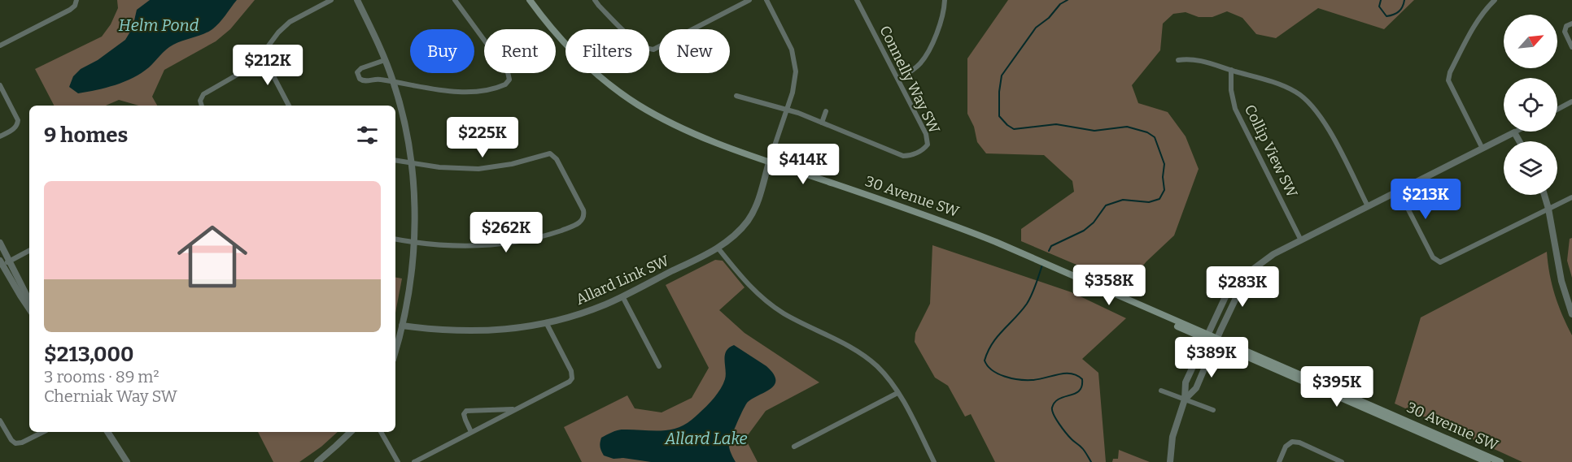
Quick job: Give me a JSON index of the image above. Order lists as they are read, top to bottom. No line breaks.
{"streets":{"main road":["30 Avenue SW"],"street":["Connelly Way SW","Collip View SW","Allard Link SW"]},"crossings":[["30 Avenue SW","Allard Link SW"]],"water":["Helm Pond","Allard Lake"],"north":"top right","page":{"chip":["Buy","Rent","Filters","New"],"price":["$212K","$225K","$414K","$213K","$262K","$358K","$283K","$389K","$395K"],"heading":"9 homes","list":[{"name":"$213,000","note":"3 rooms · 89 m² · Cherniak Way SW"}]}}
